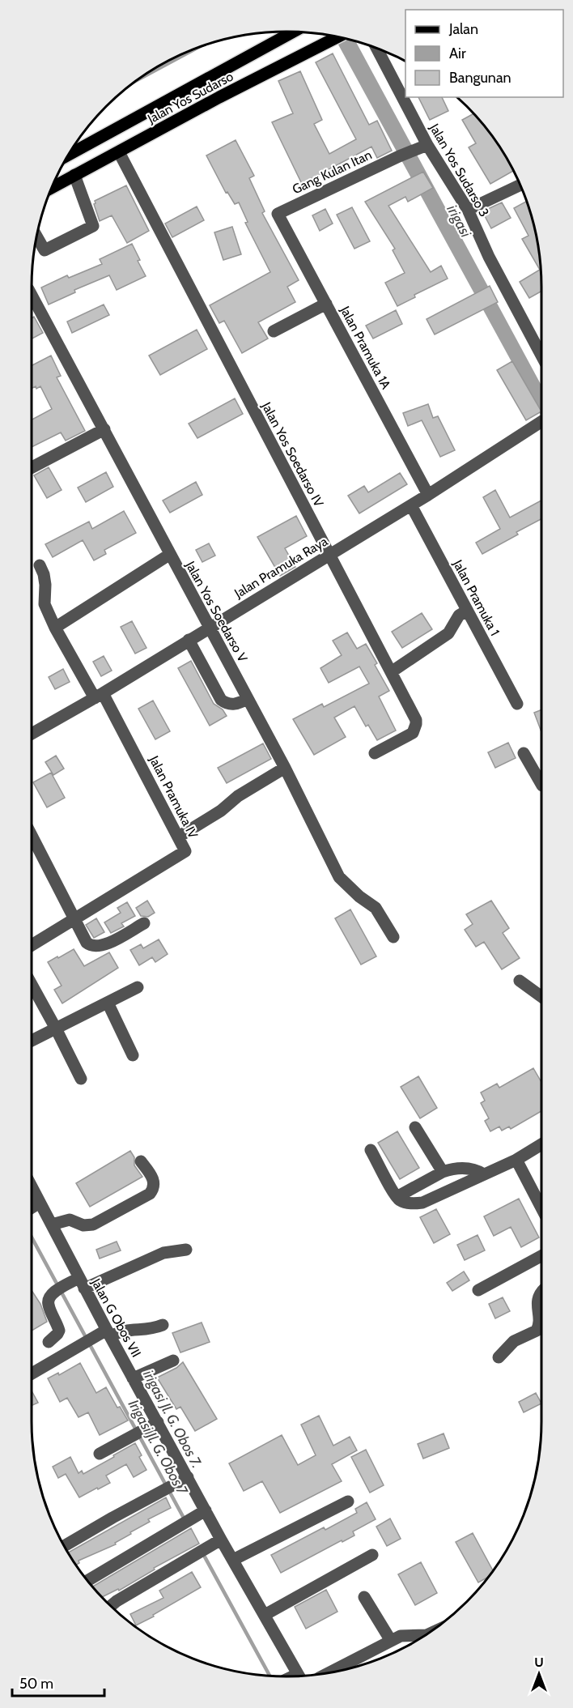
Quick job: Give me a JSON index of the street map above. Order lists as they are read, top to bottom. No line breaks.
{"streets":{"main road":["Jalan Yos Sudarso"],"street":["Jalan Yos Sudarso 3","Gang Kulan Itan","Jalan Pramuka 1A","Jalan Yos Soedarso IV","Jalan Pramuka Raya","Jalan Pramuka 1","Jalan Yos Soedarso V","Jalan Pramuka IV","Jalan G Obos VII"]},"crossings":[["Jalan Yos Sudarso","Jalan Yos Soedarso IV"],["Jalan Yos Sudarso 3","Gang Kulan Itan"],["Gang Kulan Itan","Jalan Pramuka 1A"],["Jalan Pramuka 1A","Jalan Pramuka Raya"],["Jalan Yos Soedarso IV","Jalan Pramuka Raya"],["Jalan Pramuka Raya","Jalan Pramuka 1"],["Jalan Pramuka Raya","Jalan Yos Soedarso V"],["Jalan Pramuka Raya","Jalan Pramuka IV"]],"water":["irigasi","irigasi Jl. G. Obos 7.","Irigasi Jl. G. Obos 7"],"legend":["Jalan","Air","Bangunan"],"scale_bar":"50 m","north":"top"}
